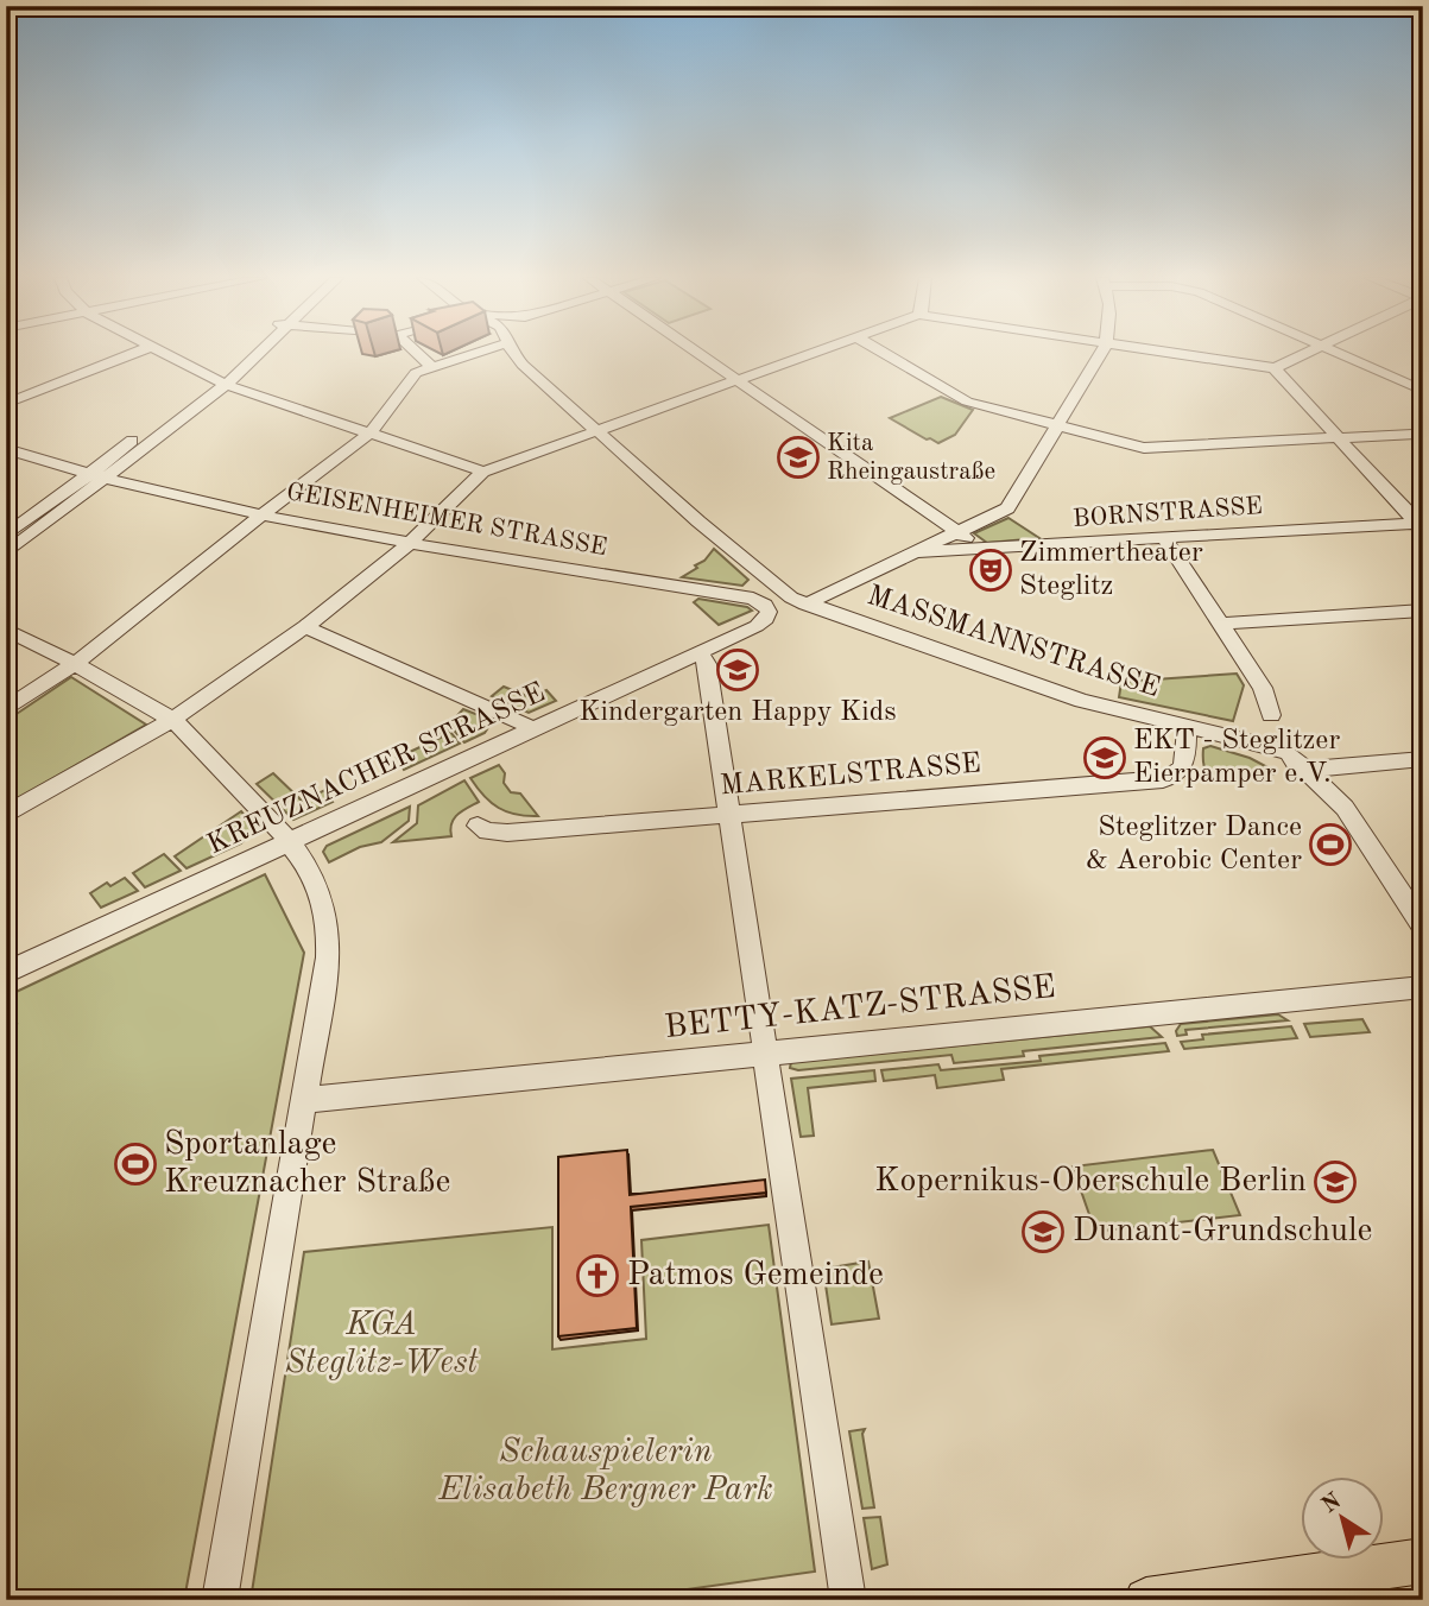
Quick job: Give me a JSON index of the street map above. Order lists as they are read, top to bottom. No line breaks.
{"streets":{"street":["BORNSTRASSE","GEISENHEIMER STRASSE","MASSMANNSTRASSE","KREUZNACHER STRASSE","MARKELSTRASSE","BETTY-KATZ-STRASSE"]},"crossings":[["GEISENHEIMER STRASSE","KREUZNACHER STRASSE"],["MASSMANNSTRASSE","MARKELSTRASSE"]],"parks":["KGA Steglitz-West","Schauspielerin Elisabeth Bergner Park"],"places":{"school or university":["Kita Rheingaustraße","Kindergarten Happy Kids","EKT - Steglitzer Eierpamper e.V.","Kopernikus-Oberschule Berlin","Dunant-Grundschule"],"theatre":["Zimmertheater Steglitz"],"sports":["Steglitzer Dance & Aerobic Center","Sportanlage Kreuznacher Straße"],"church":["Patmos Gemeinde"]},"north":"top left"}
